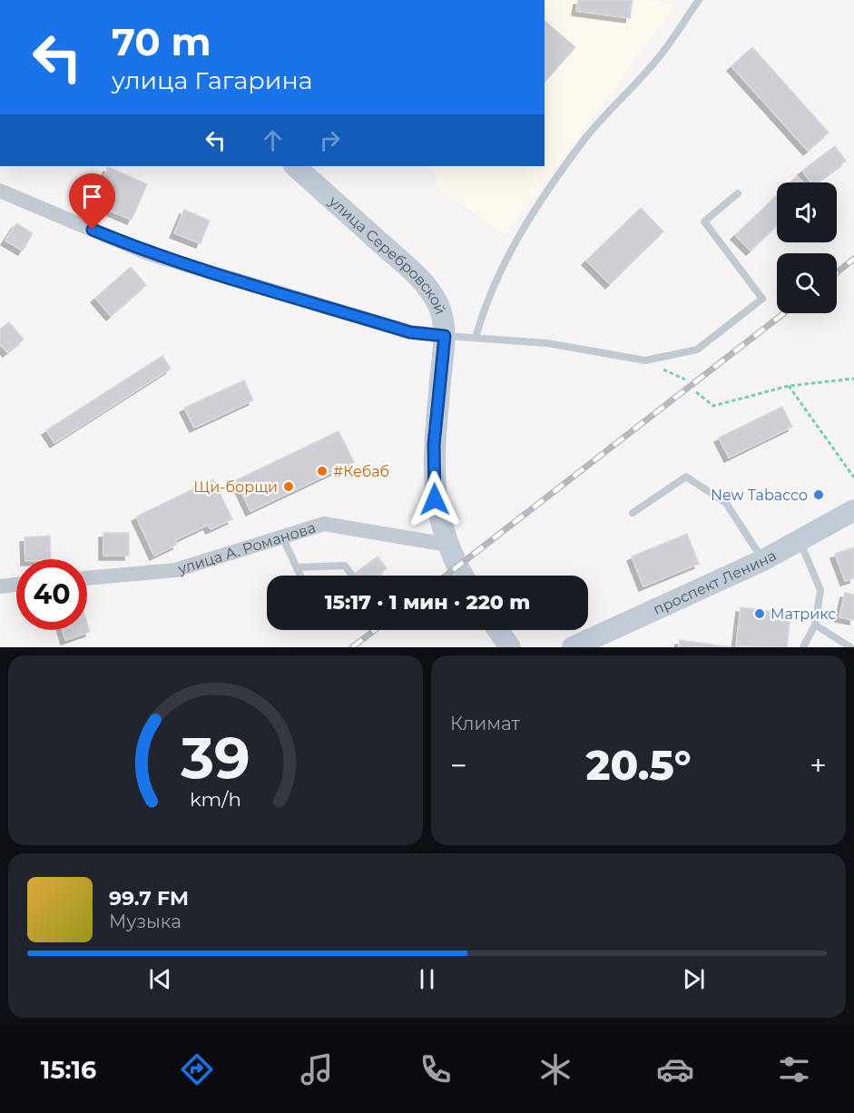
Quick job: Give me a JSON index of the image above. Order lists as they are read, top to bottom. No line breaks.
{"streets":{"street":["улица Серебровской","улица А. Романова","проспект Ленина"]},"crossings":[["улица Серебровской","улица А. Романова"]],"places":["#Кебаб","Щи-борщи","New Tabacco","Матрикс"],"page":{"turn":["70 m","улица Гагарина"],"limit":"40","trip":"15:17 · 1 мин · 220 m","tile":"Климат","heat":["−","20.5°","+"],"song":["99.7 FM","Музыка"],"tabs":"15:16","gauge":["39","km/h"]}}
